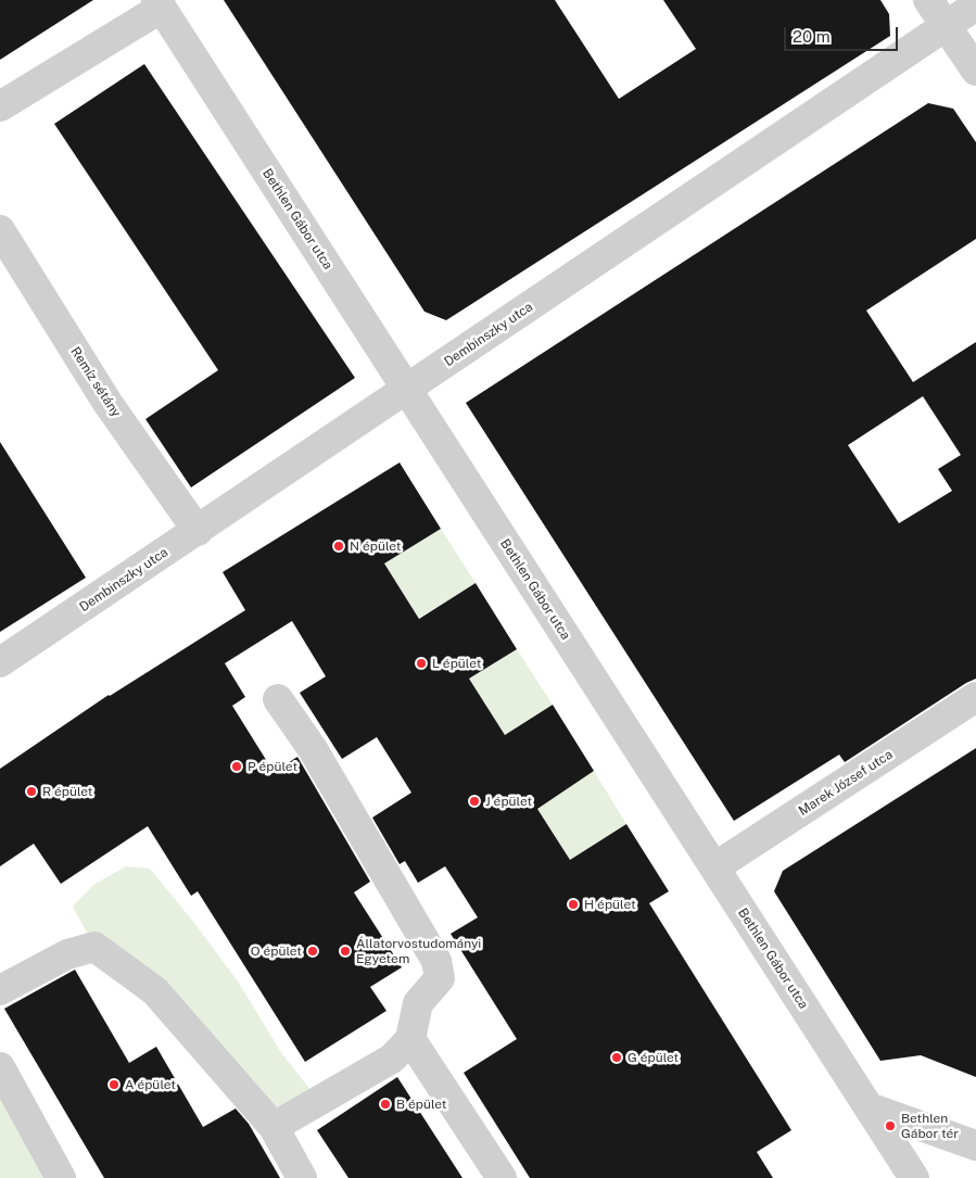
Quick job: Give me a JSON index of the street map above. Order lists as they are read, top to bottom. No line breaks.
{"streets":{"street":["Bethlen Gábor utca","Dembinszky utca","Remíz sétány","Marek József utca"]},"crossings":[["Bethlen Gábor utca","Dembinszky utca"],["Bethlen Gábor utca","Marek József utca"],["Dembinszky utca","Remíz sétány"]],"places":["N épület","L épület","P épület","R épület","J épület","H épület","O épület","Állatorvostudományi Egyetem","G épület","A épület","B épület","Bethlen Gábor tér"],"scale_bar":"20 m"}
